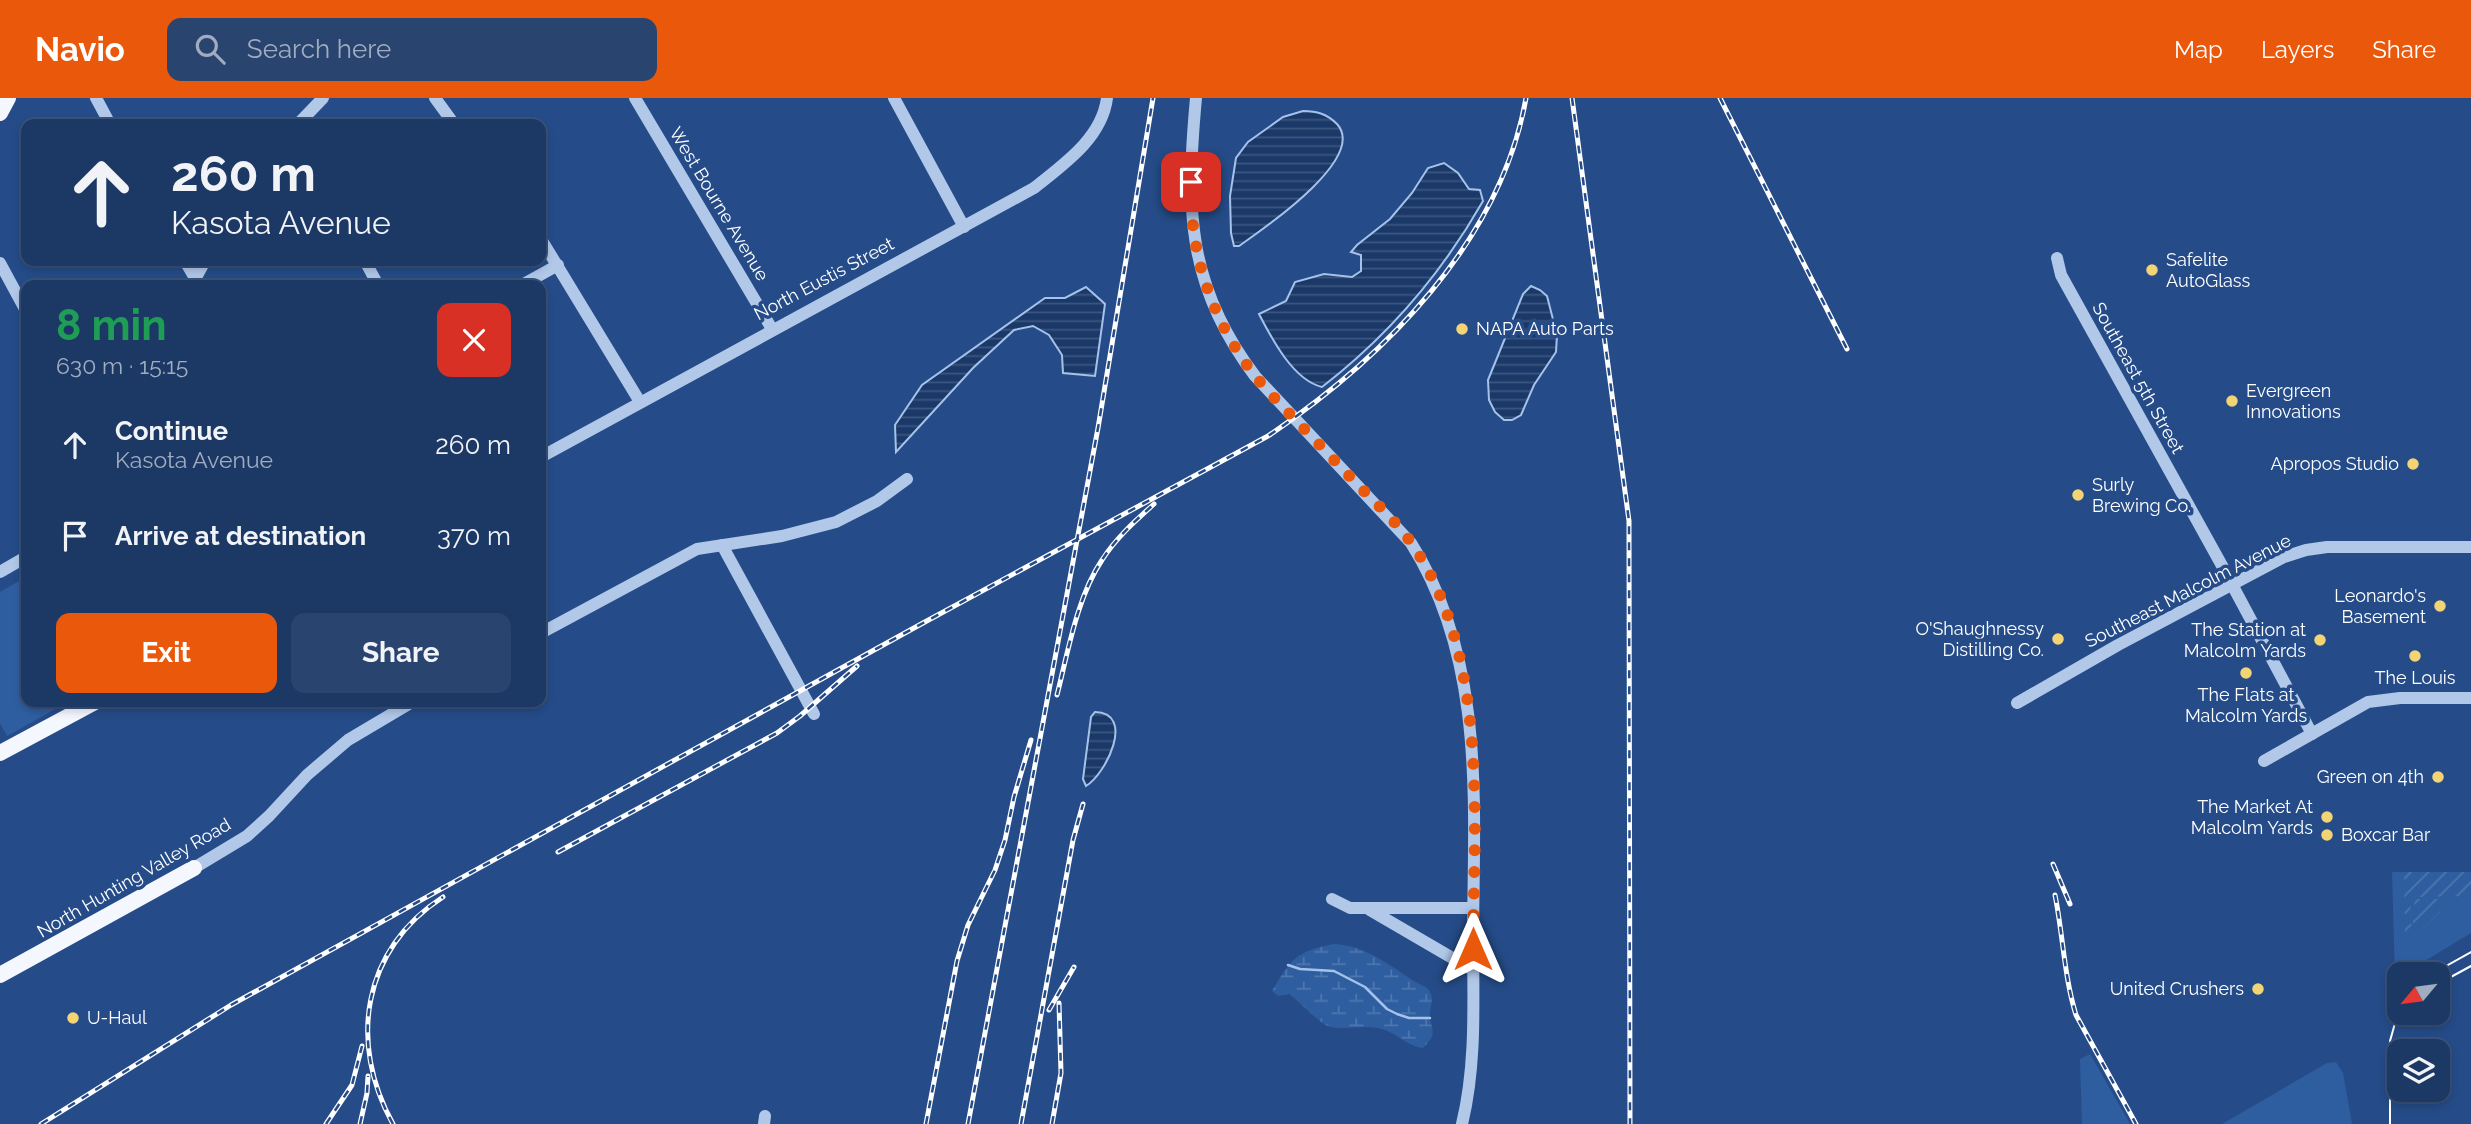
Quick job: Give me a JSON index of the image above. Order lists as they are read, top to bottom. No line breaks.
{"streets":{"main road":["North Hunting Valley Road"],"street":["West Bourne Avenue","North Eustis Street","Southeast 5th Street","Southeast Malcolm Avenue"]},"crossings":[["West Bourne Avenue","North Eustis Street"],["Southeast 5th Street","Southeast Malcolm Avenue"]],"places":["Safelite AutoGlass","NAPA Auto Parts","Evergreen Innovations","Apropos Studio","Surly Brewing Co.","Leonardo's Basement","O'Shaughnessy Distilling Co.","The Station at Malcolm Yards","The Louis","The Flats at Malcolm Yards","Green on 4th","The Market At Malcolm Yards","Boxcar Bar","United Crushers","U-Haul"],"north":"bottom left","page":{"header":"Navio","search":"Search here","nav":["Map","Layers","Share"],"turn":["260 m","Kasota Avenue"],"heading":["8 min","630 m · 15:15"],"list":[{"name":"Continue","note":"Kasota Avenue","value":"260 m"},{"name":"Arrive at destination","value":"370 m"}],"buttons":["Exit","Share"]}}
